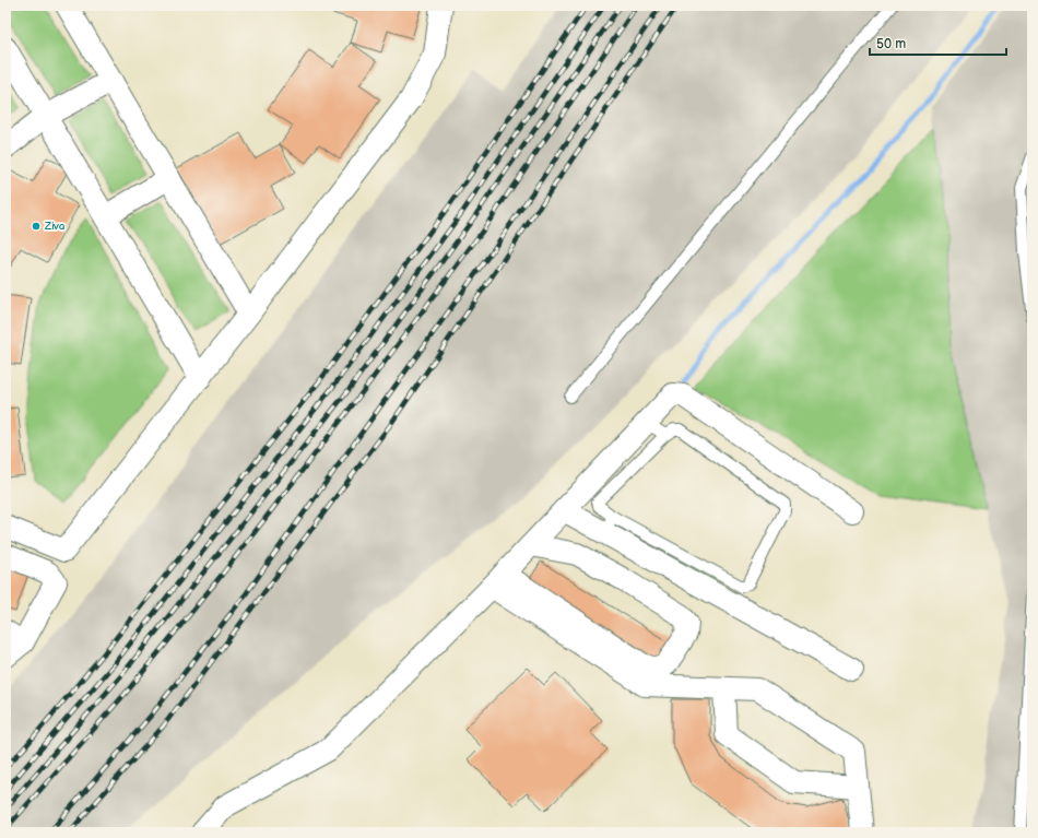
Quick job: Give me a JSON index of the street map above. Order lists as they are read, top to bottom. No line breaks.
{"places":["Ziva"],"scale_bar":"50 m"}
